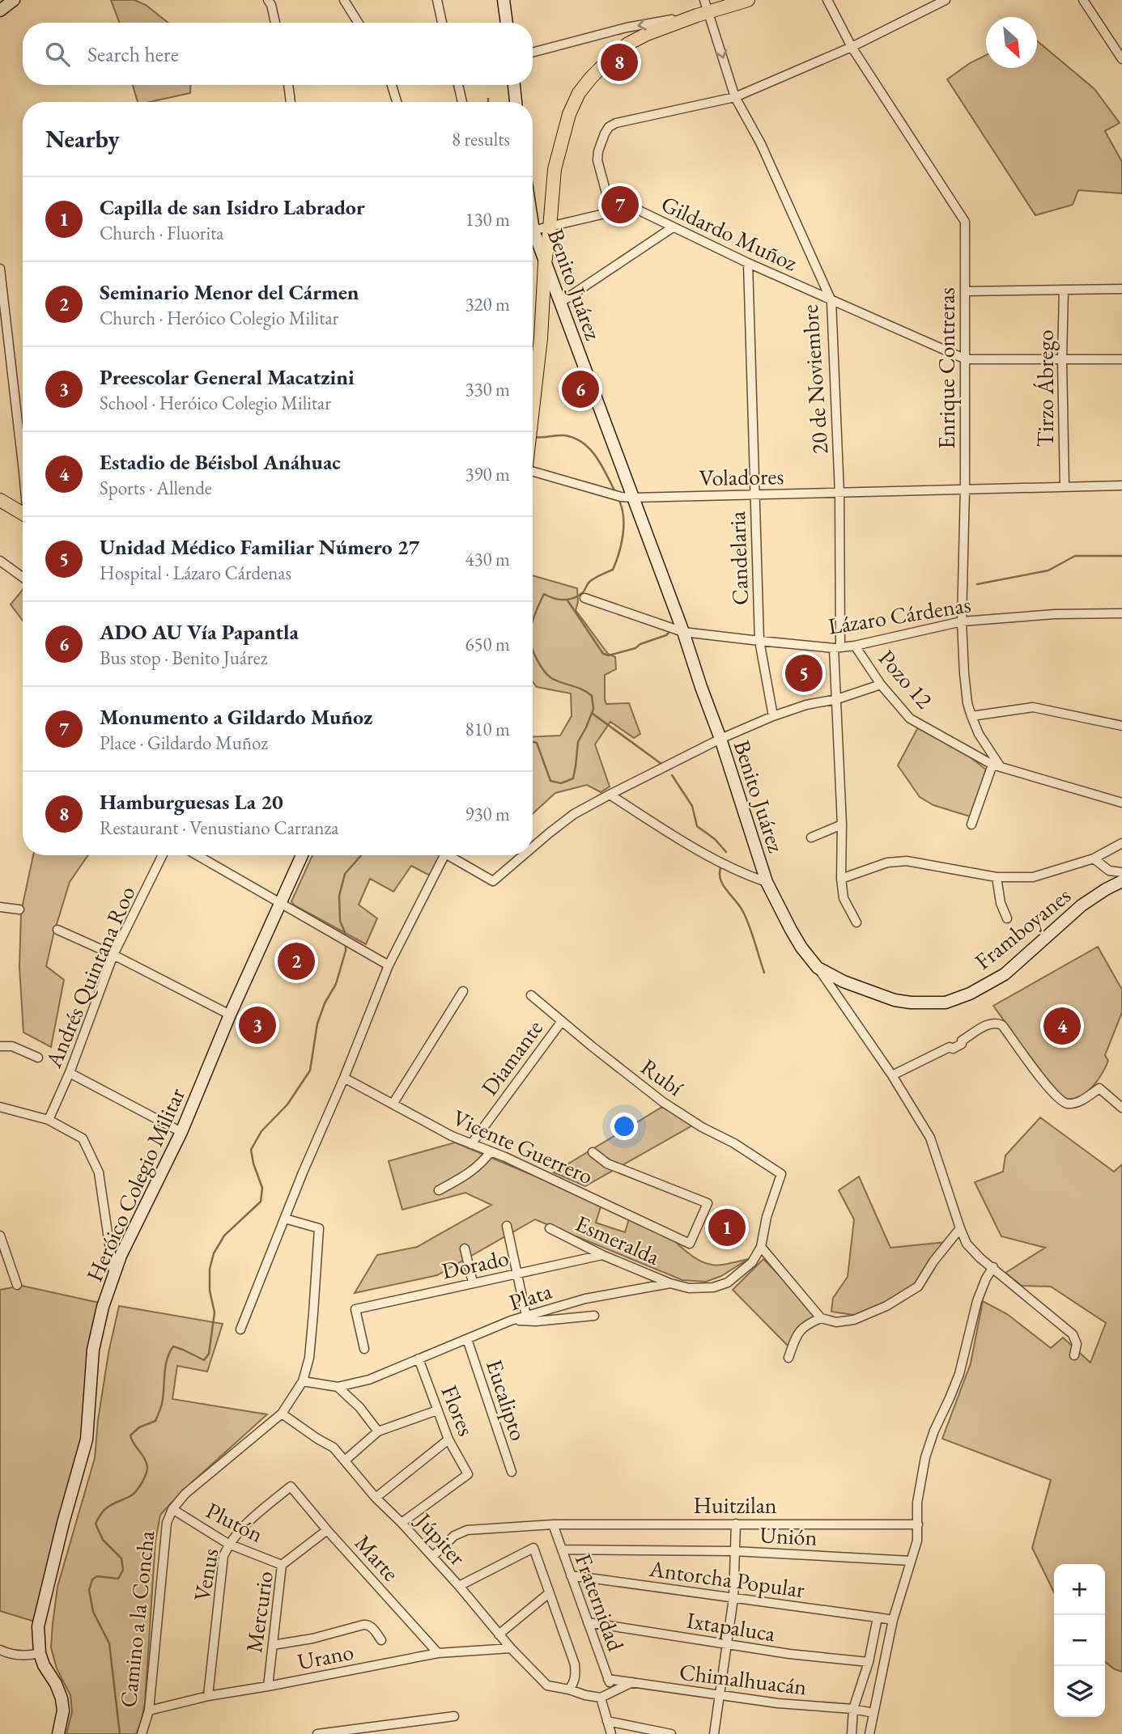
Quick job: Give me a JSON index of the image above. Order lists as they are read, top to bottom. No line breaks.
{"streets":{"street":["Gildardo Muñoz","Benito Juárez","Enrique Contreras","20 de Noviembre","Tirzo Ábrego","Voladores","Candelaria","Lázaro Cárdenas","Pozo 12","Framboyanes","Andrés Quintana Roo","Diamante","Rubí","Vicente Guerrero","Heróico Colegio Militar","Esmeralda","Dorado","Plata","Eucalipto","Flores","Huitzilan","Plutón","Unión","Júpiter","Marte","Venus","Antorcha Popular","Fraternidad","Mercurio","Camino a la Concha","Ixtapaluca","Urano","Chimalhuacán"]},"crossings":[["Gildardo Muñoz","Enrique Contreras"],["Gildardo Muñoz","20 de Noviembre"],["Gildardo Muñoz","Tirzo Ábrego"],["Gildardo Muñoz","Candelaria"],["Benito Juárez","Voladores"],["Benito Juárez","Lázaro Cárdenas"],["Benito Juárez","Framboyanes"],["Enrique Contreras","Voladores"],["Enrique Contreras","Lázaro Cárdenas"],["Enrique Contreras","Pozo 12"],["20 de Noviembre","Voladores"],["20 de Noviembre","Lázaro Cárdenas"],["Tirzo Ábrego","Voladores"],["Voladores","Candelaria"],["Candelaria","Lázaro Cárdenas"],["Lázaro Cárdenas","Pozo 12"],["Diamante","Rubí"],["Diamante","Vicente Guerrero"],["Rubí","Plata"],["Esmeralda","Dorado"],["Esmeralda","Plata"],["Plata","Eucalipto"],["Plata","Flores"],["Plata","Camino a la Concha"],["Flores","Júpiter"],["Huitzilan","Júpiter"],["Huitzilan","Fraternidad"],["Plutón","Venus"],["Plutón","Mercurio"],["Plutón","Camino a la Concha"],["Unión","Fraternidad"],["Júpiter","Camino a la Concha"],["Júpiter","Urano"],["Marte","Venus"],["Marte","Mercurio"],["Marte","Urano"],["Venus","Urano"],["Antorcha Popular","Fraternidad"],["Fraternidad","Ixtapaluca"],["Fraternidad","Chimalhuacán"],["Mercurio","Urano"],["Camino a la Concha","Urano"]],"north":"bottom right","page":{"search":"Search here","pins":["8","7","6","5","2","3","4","1"],"heading":["Nearby","8 results"],"list":[{"mark":"1","name":"Capilla de san Isidro Labrador","note":"Church · Fluorita","value":"130 m"},{"mark":"2","name":"Seminario Menor del Cármen","note":"Church · Heróico Colegio Militar","value":"320 m"},{"mark":"3","name":"Preescolar General Macatzini","note":"School · Heróico Colegio Militar","value":"330 m"},{"mark":"4","name":"Estadio de Béisbol Anáhuac","note":"Sports · Allende","value":"390 m"},{"mark":"5","name":"Unidad Médico Familiar Número 27","note":"Hospital · Lázaro Cárdenas","value":"430 m"},{"mark":"6","name":"ADO AU Vía Papantla","note":"Bus stop · Benito Juárez","value":"650 m"},{"mark":"7","name":"Monumento a Gildardo Muñoz","note":"Place · Gildardo Muñoz","value":"810 m"},{"mark":"8","name":"Hamburguesas La 20","note":"Restaurant · Venustiano Carranza","value":"930 m"}],"map_buttons":["+","−"]}}
